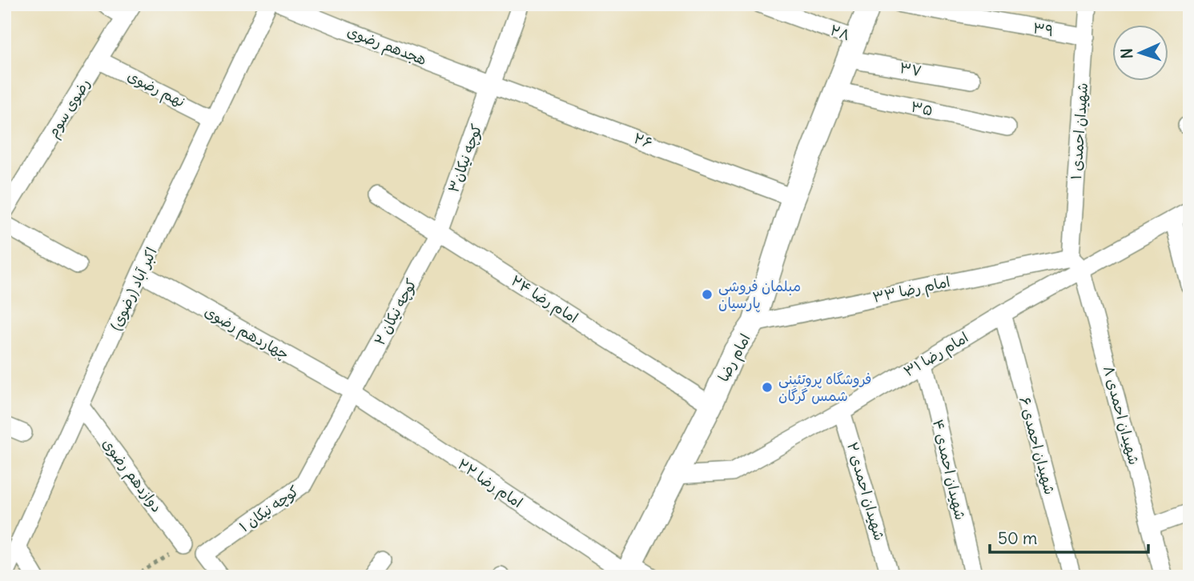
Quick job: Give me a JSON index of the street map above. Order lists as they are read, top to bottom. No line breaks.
{"streets":{"main road":["امام رضا"],"street":["۳۹","۲۸","هجدهم رضوی","۳۷","نهم رضوی","رضوی سوم","۳۵","۱ شهیدان احمدی","۲۶","کوچه نیکان۳","اکبر آباد (رضوی)","امام رضا ۳۳","امام رضا ۲۴","کوچه نیکان ۲","چهاردهم رضوی","امام رضا ۳۱","۸ شهیدان احمدی","۶ شهیدان احمدی","۴ شهیدان احمدی","دوازدهم رضوی","امام رضا ۲۲","۲ شهیدان احمدی","کوچه نیکان ۱"]},"crossings":[["۳۹","۱ شهیدان احمدی"],["۲۸","۳۷"],["۲۸","امام رضا"],["هجدهم رضوی","۲۶"],["هجدهم رضوی","کوچه نیکان۳"],["۳۷","امام رضا"],["نهم رضوی","رضوی سوم"],["نهم رضوی","اکبر آباد (رضوی)"],["۳۵","امام رضا"],["۱ شهیدان احمدی","امام رضا ۳۳"],["۱ شهیدان احمدی","امام رضا ۳۱"],["۱ شهیدان احمدی","۸ شهیدان احمدی"],["۲۶","کوچه نیکان۳"],["۲۶","امام رضا"],["کوچه نیکان۳","امام رضا ۲۴"],["کوچه نیکان۳","کوچه نیکان ۲"],["اکبر آباد (رضوی)","چهاردهم رضوی"],["اکبر آباد (رضوی)","دوازدهم رضوی"],["امام رضا ۳۳","امام رضا ۳۱"],["امام رضا ۳۳","امام رضا"],["امام رضا ۳۳","۸ شهیدان احمدی"],["امام رضا ۲۴","کوچه نیکان ۲"],["امام رضا ۲۴","امام رضا"],["کوچه نیکان ۲","چهاردهم رضوی"],["کوچه نیکان ۲","امام رضا ۲۲"],["کوچه نیکان ۲","کوچه نیکان ۱"],["چهاردهم رضوی","امام رضا ۲۲"],["چهاردهم رضوی","کوچه نیکان ۱"],["امام رضا ۳۱","امام رضا"],["امام رضا ۳۱","۸ شهیدان احمدی"],["امام رضا ۳۱","۶ شهیدان احمدی"],["امام رضا ۳۱","۴ شهیدان احمدی"],["امام رضا ۳۱","۲ شهیدان احمدی"],["امام رضا","امام رضا ۲۲"],["امام رضا ۲۲","کوچه نیکان ۱"]],"places":["مبلمان فروشی پارسیان","فروشگاه پروتئینی شمس گرگان"],"scale_bar":"50 m","north":"left"}
